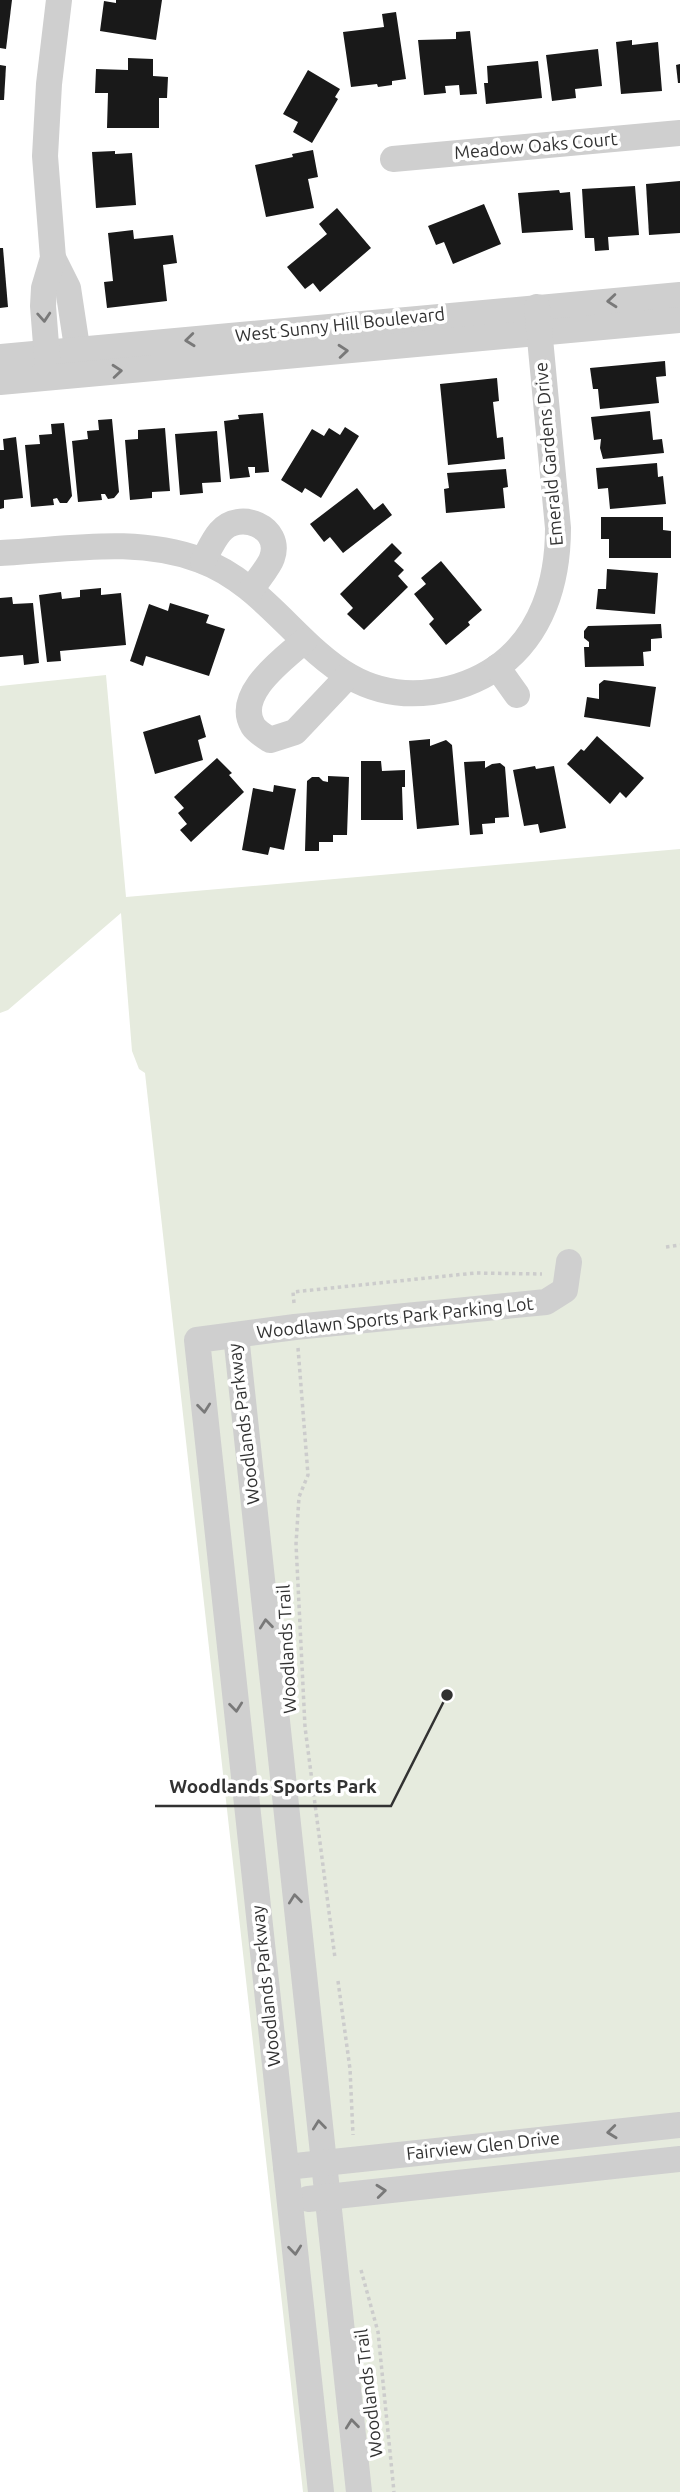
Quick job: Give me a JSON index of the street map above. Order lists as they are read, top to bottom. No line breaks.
{"streets":{"street":["Meadow Oaks Court","West Sunny Hill Boulevard","Emerald Gardens Drive","Woodlawn Sports Park Parking Lot","Woodlands Parkway","Fairview Glen Drive"],"path":["Woodlands Trail"]},"crossings":[["West Sunny Hill Boulevard","Emerald Gardens Drive"],["Woodlawn Sports Park Parking Lot","Woodlands Parkway"],["Woodlands Parkway","Fairview Glen Drive"]],"places":["Woodlands Sports Park"]}
